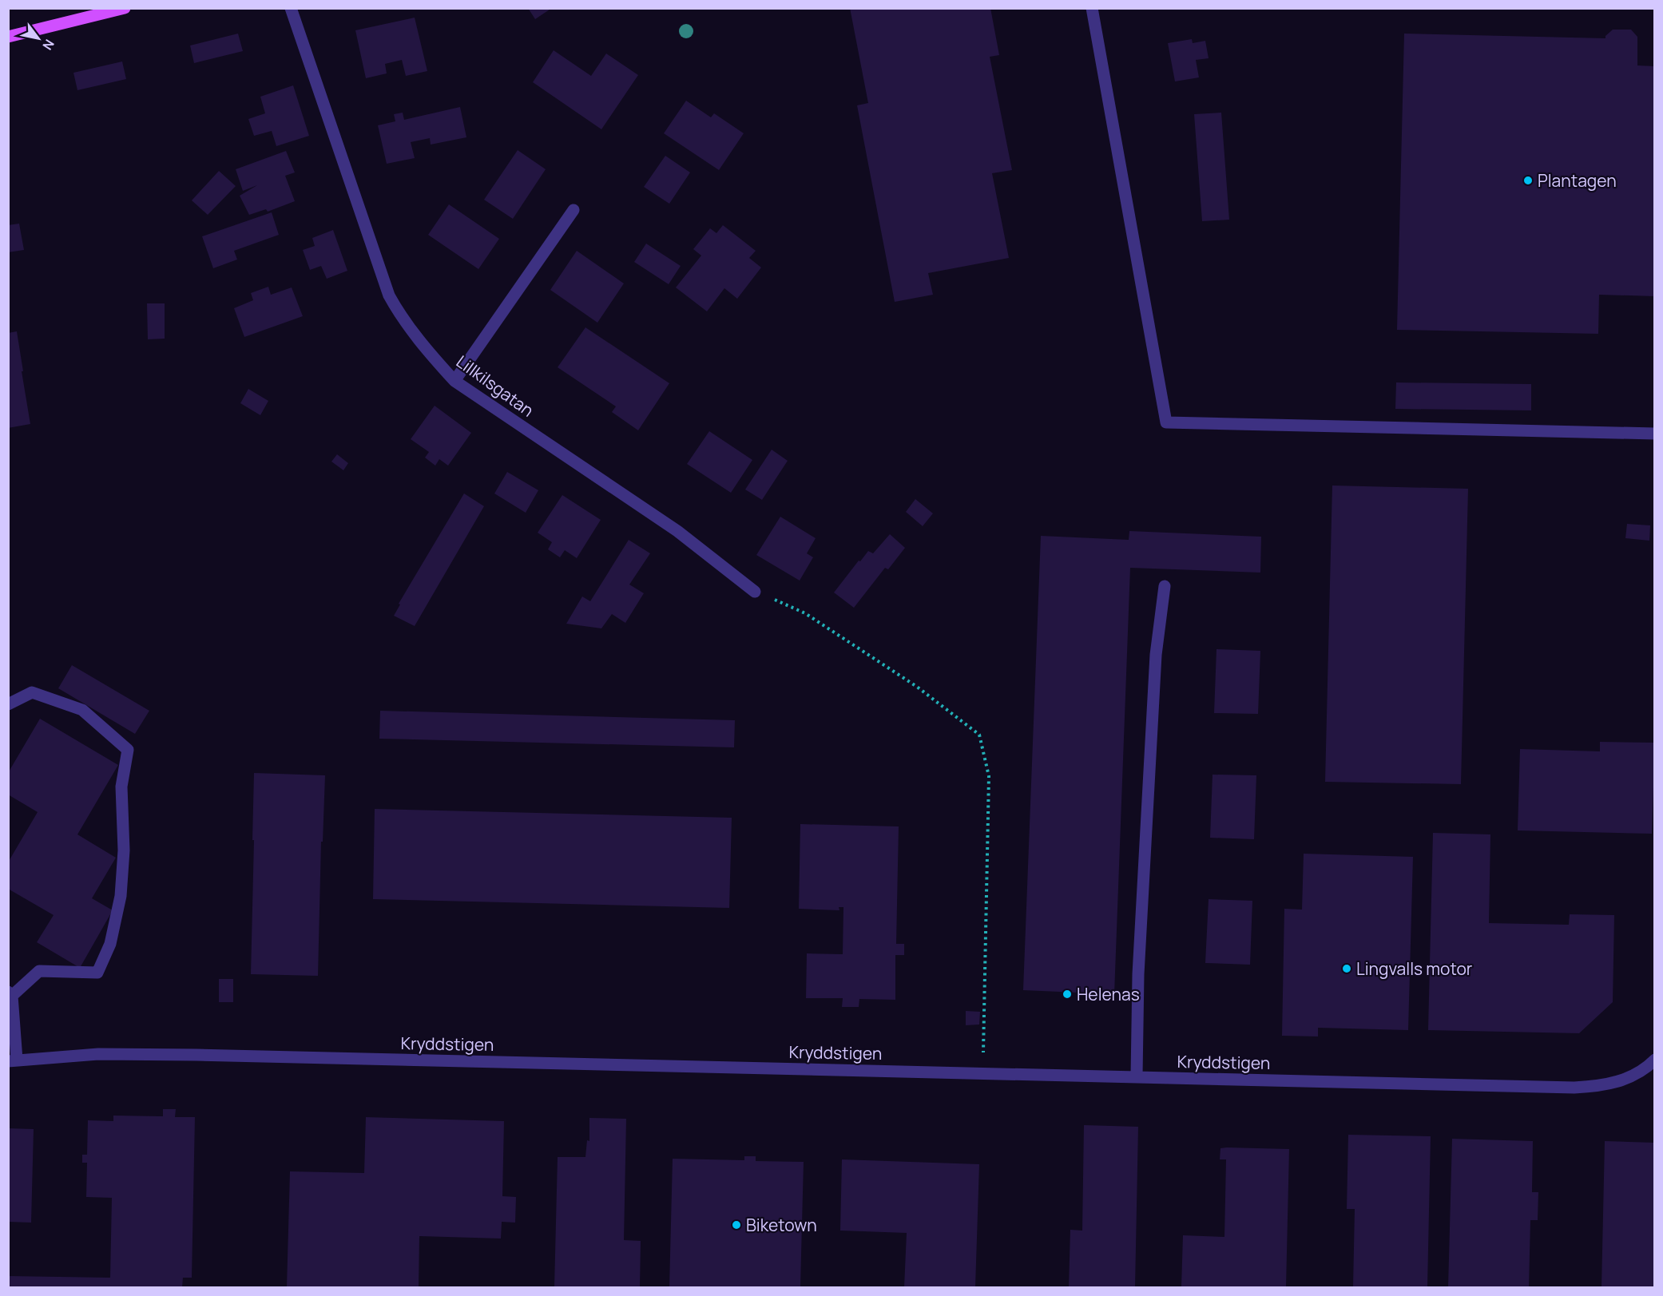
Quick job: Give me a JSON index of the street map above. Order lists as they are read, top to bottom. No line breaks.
{"streets":{"street":["Lillkilsgatan","Kryddstigen"]},"places":["Plantagen","Lingvalls motor","Helenas","Biketown"],"north":"bottom right"}
